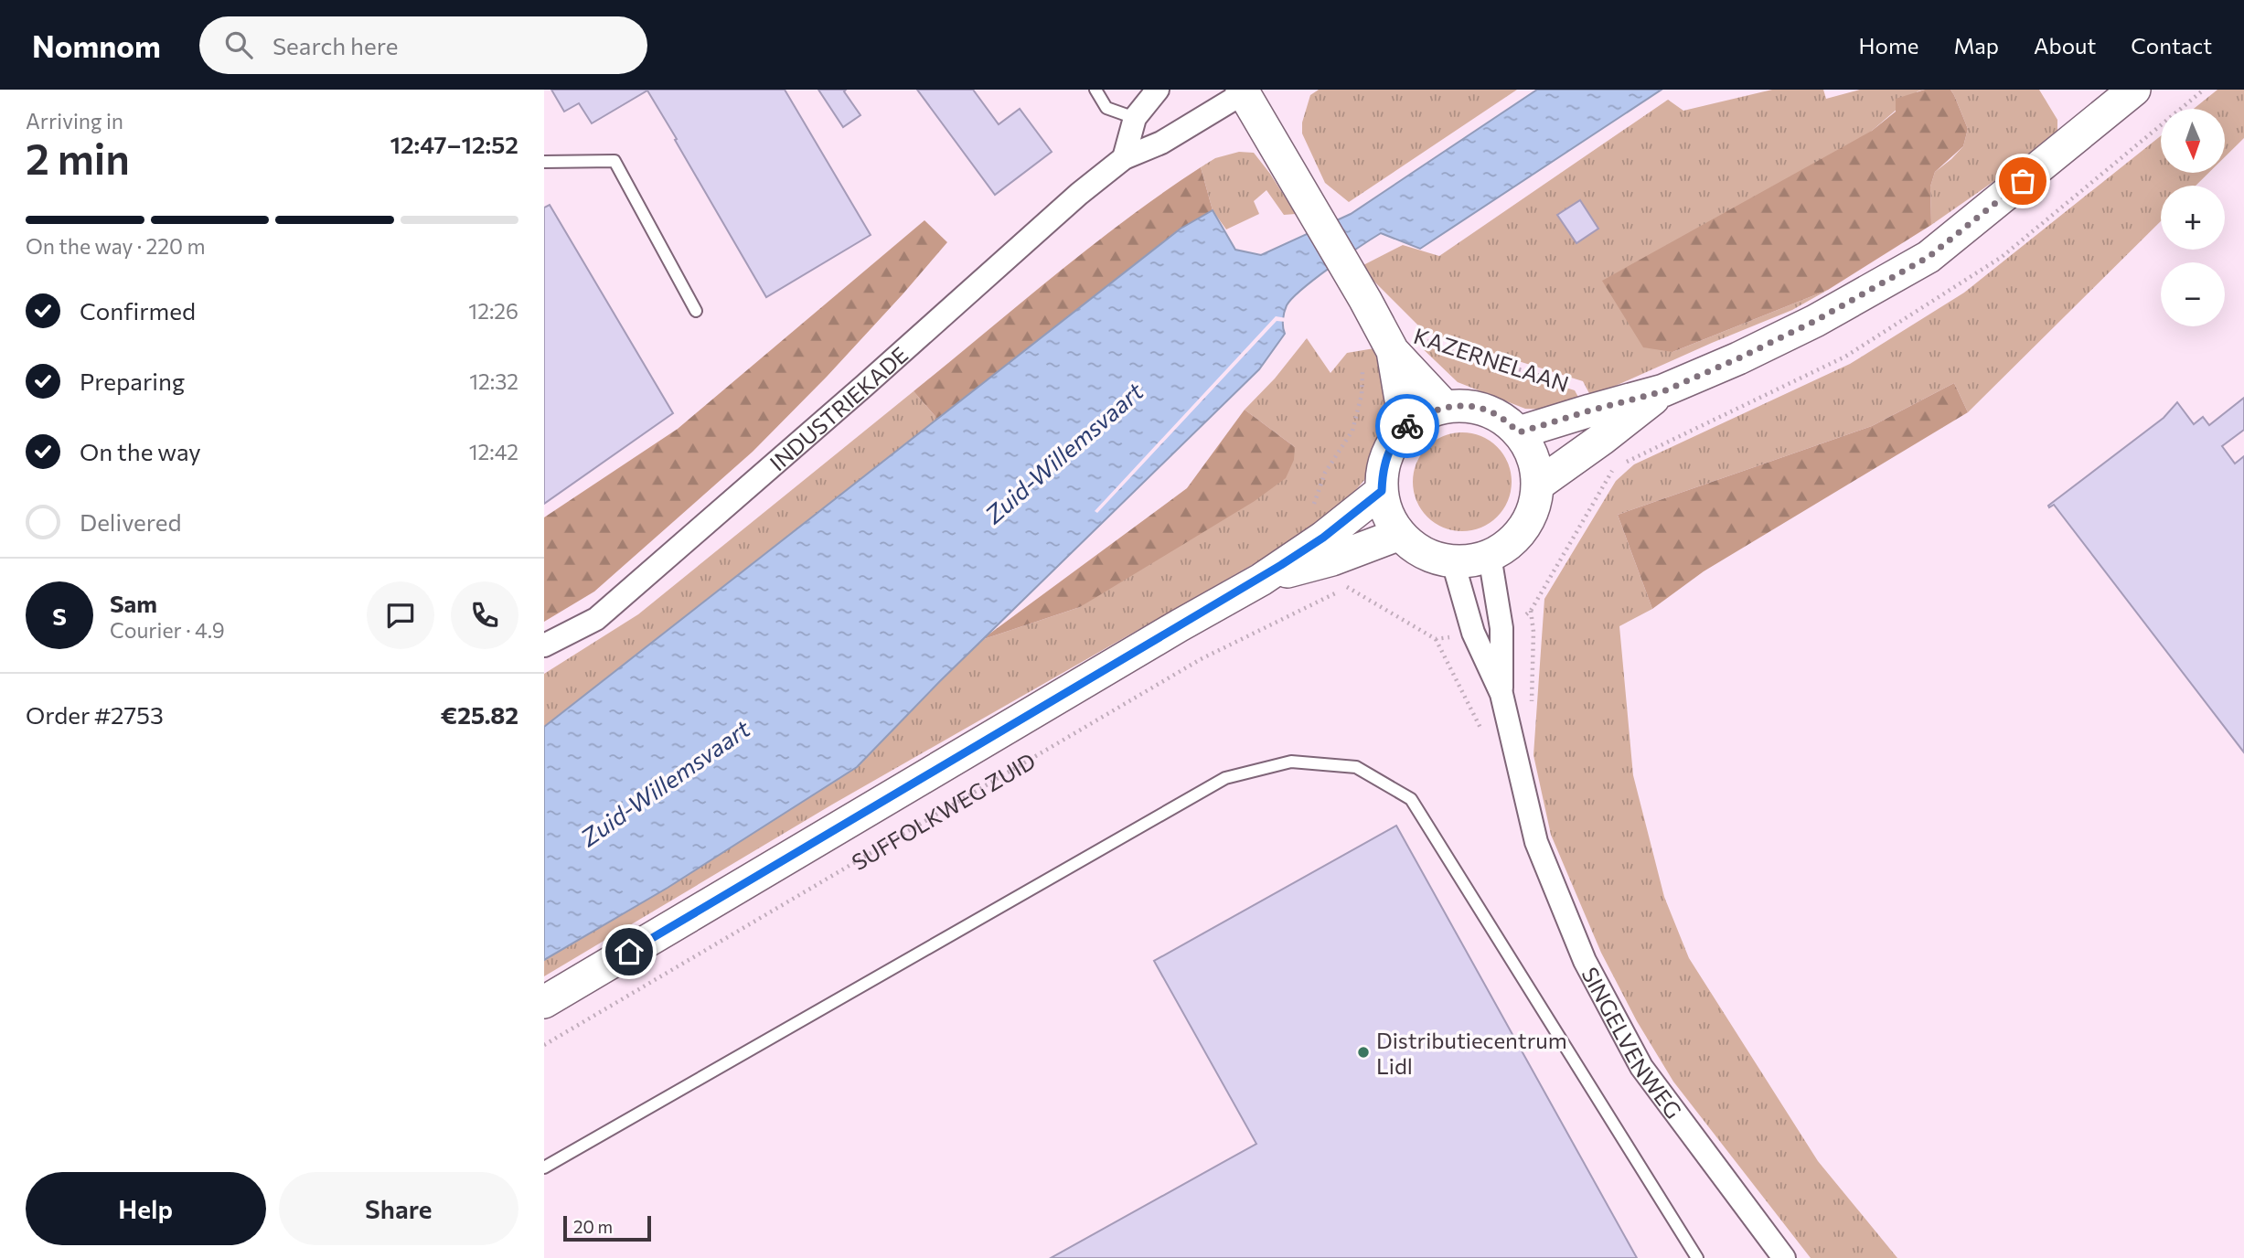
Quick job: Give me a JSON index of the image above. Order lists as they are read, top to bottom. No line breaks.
{"streets":{"main road":["KAZERNELAAN","SUFFOLKWEG ZUID"],"street":["INDUSTRIEKADE","SINGELVENWEG"]},"crossings":[["KAZERNELAAN","INDUSTRIEKADE"],["KAZERNELAAN","SUFFOLKWEG ZUID"],["KAZERNELAAN","SINGELVENWEG"],["SUFFOLKWEG ZUID","SINGELVENWEG"]],"water":["Zuid-Willemsvaart"],"places":["Distributiecentrum Lidl"],"scale_bar":"20 m","north":"bottom","page":{"header":"Nomnom","search":"Search here","nav":["Home","Map","About","Contact"],"heading":["2 min","Arriving in","12:47–12:52"],"panel":["Sam","Courier · 4.9","Order #2753","€25.82"],"map_buttons":["+","−"],"bar":"On the way · 220 m","list":[["Confirmed","12:26"],["Preparing","12:32"],["On the way","12:42"],"Delivered"],"round":"S","buttons":["Help","Share"],"scale":"20 m"}}
